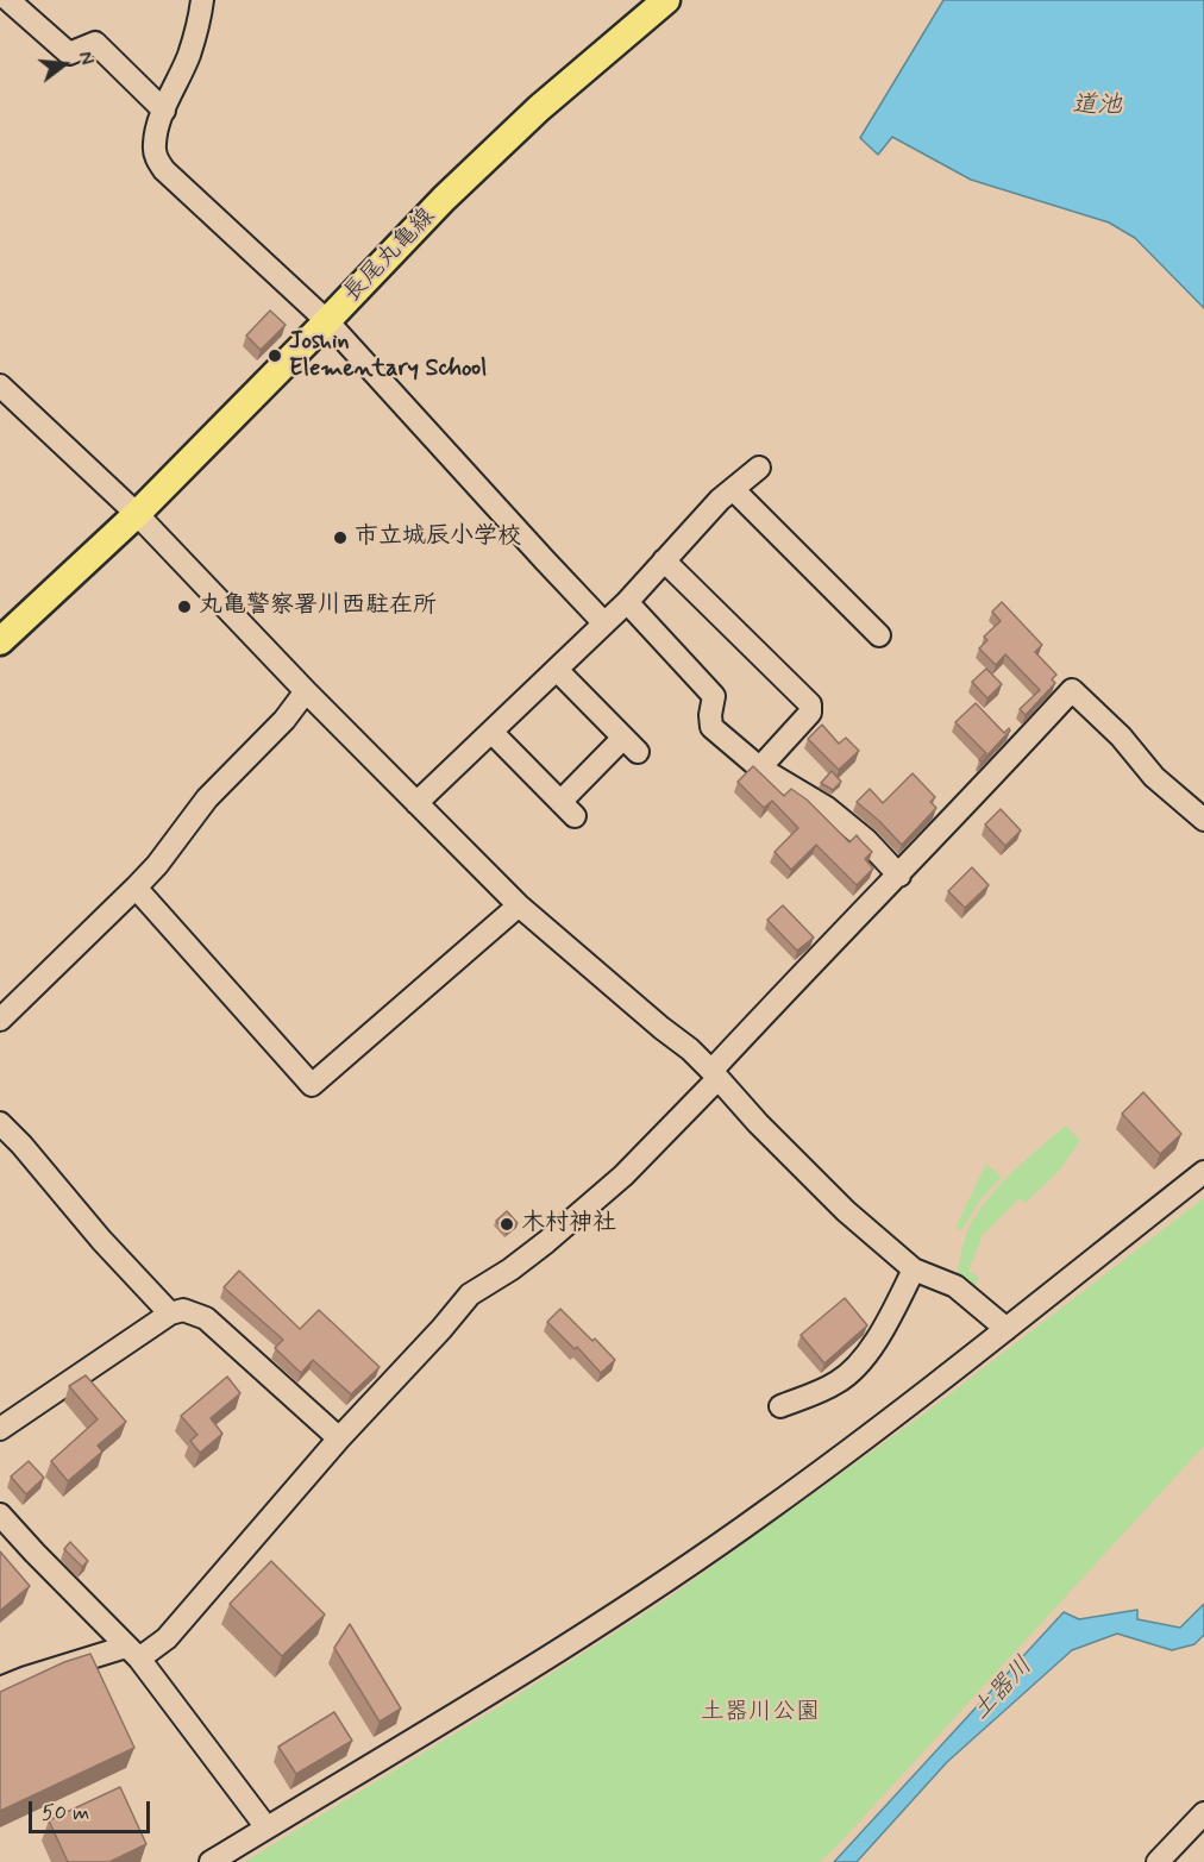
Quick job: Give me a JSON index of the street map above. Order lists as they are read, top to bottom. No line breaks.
{"streets":{"main road":["長尾丸亀線"]},"water":["道池","土器川"],"parks":["土器川公園"],"places":["Joshin Elementary School","市立城辰小学校","丸亀警察署川西駐在所","木村神社"],"scale_bar":"50 m","north":"right"}
